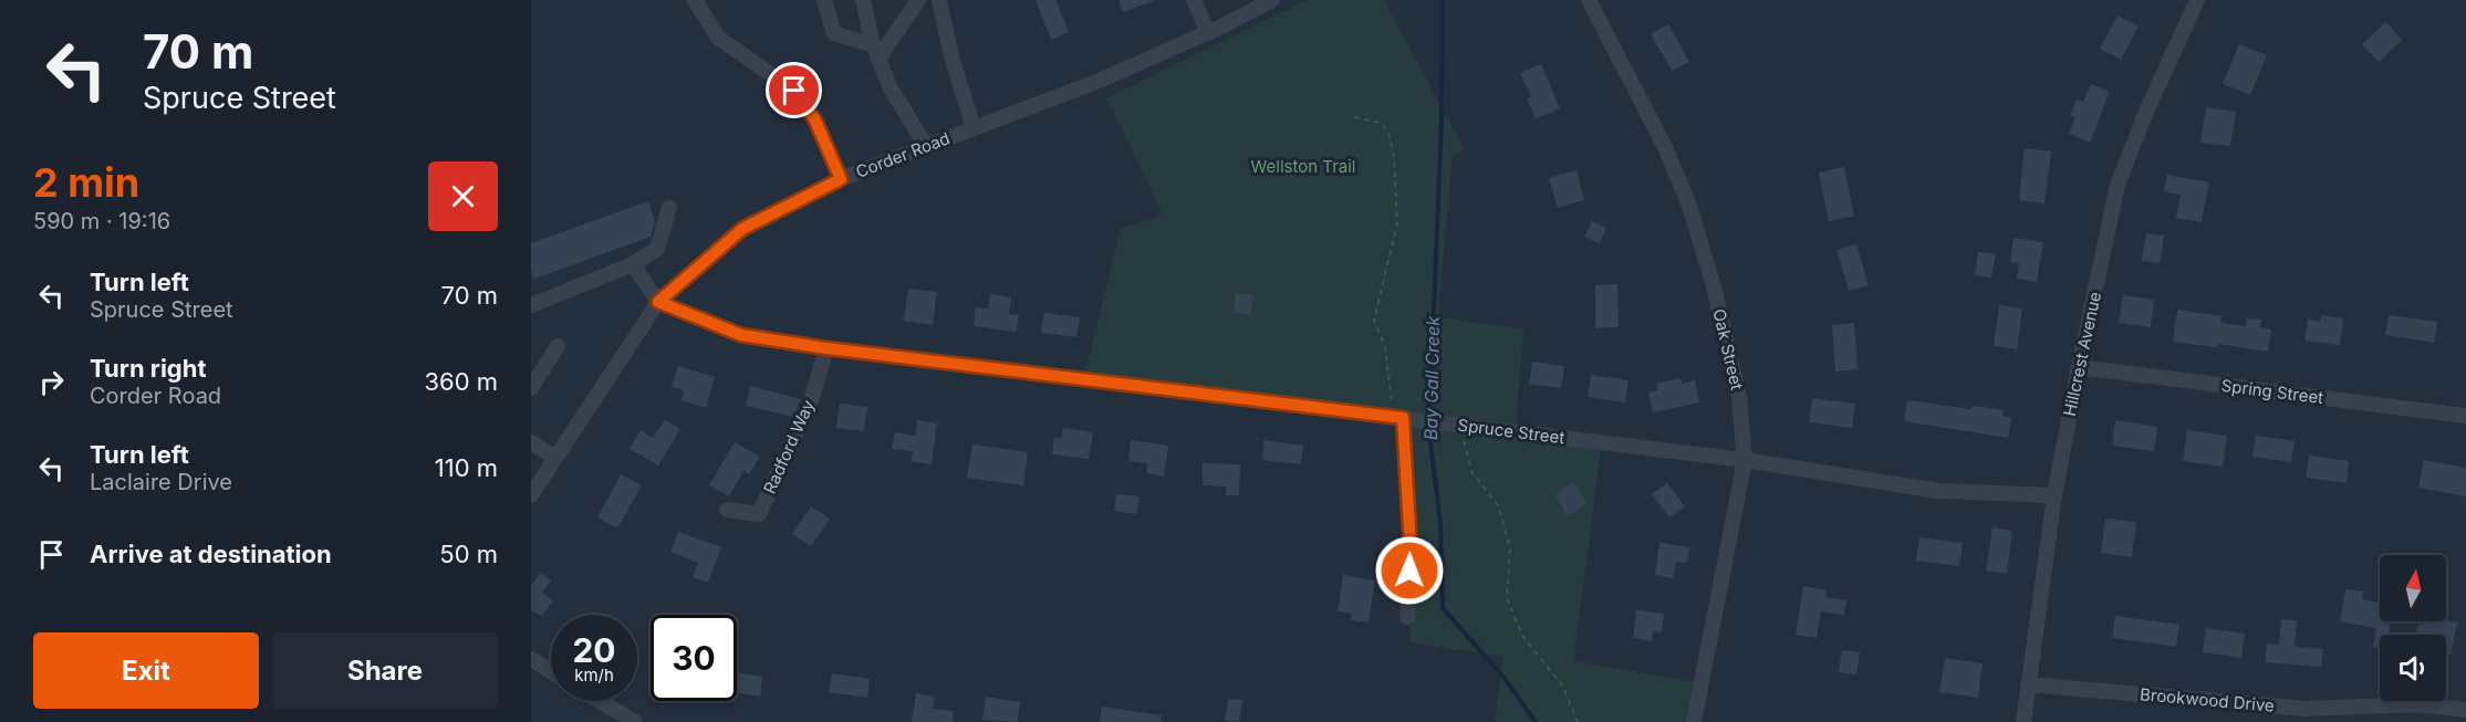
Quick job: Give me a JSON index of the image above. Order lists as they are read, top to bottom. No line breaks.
{"streets":{"street":["Corder Road","Oak Street","Hillcrest Avenue","Spring Street","Spruce Street","Radford Way","Brookwood Drive"]},"crossings":[["Corder Road","Spruce Street"],["Oak Street","Spruce Street"],["Hillcrest Avenue","Spring Street"],["Hillcrest Avenue","Spruce Street"],["Hillcrest Avenue","Brookwood Drive"],["Spruce Street","Radford Way"]],"water":["Bay Gall Creek"],"parks":["Wellston Trail"],"north":"top","page":{"turn":["70 m","Spruce Street"],"heading":["2 min","590 m · 19:16"],"list":[{"name":"Turn left","note":"Spruce Street","value":"70 m"},{"name":"Turn right","note":"Corder Road","value":"360 m"},{"name":"Turn left","note":"Laclaire Drive","value":"110 m"},{"name":"Arrive at destination","value":"50 m"}],"speed":"20 km/h","limit":"30","buttons":["Exit","Share"]}}
